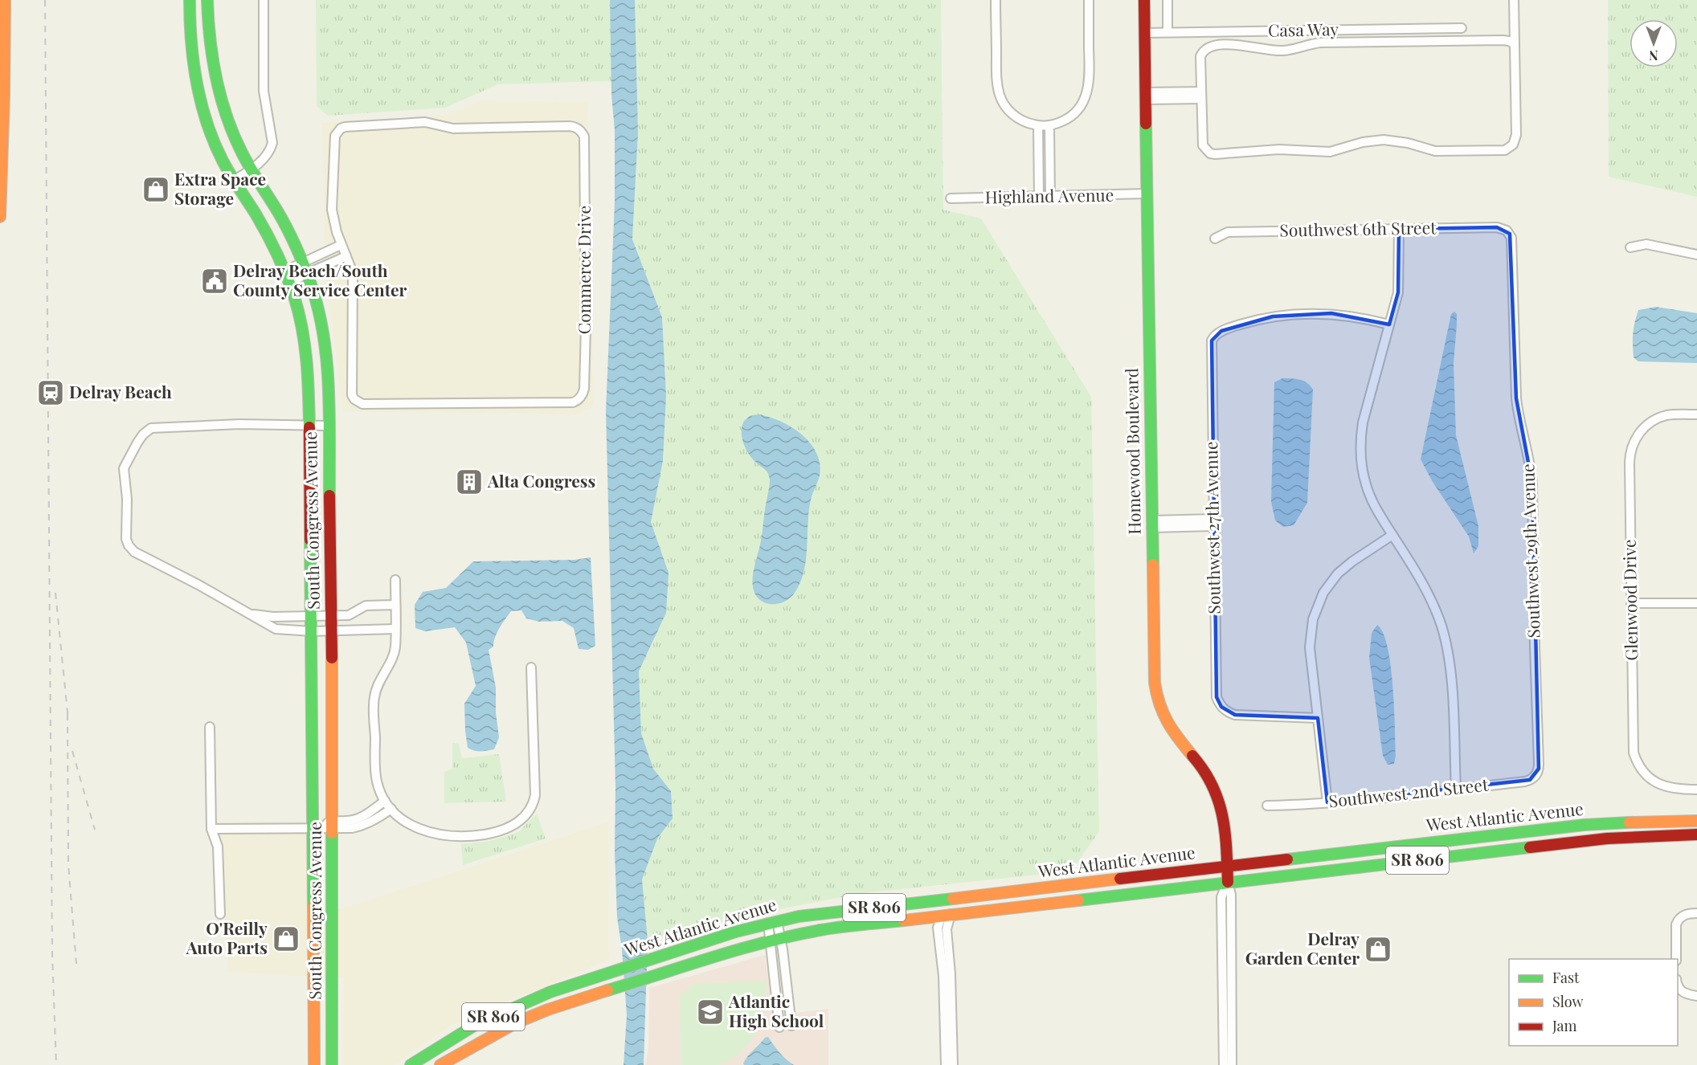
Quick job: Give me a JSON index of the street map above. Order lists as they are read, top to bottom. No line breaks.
{"streets":{"main road":["Homewood Boulevard","South Congress Avenue","West Atlantic Avenue","SR 806"],"street":["Casa Way","Highland Avenue","Southwest 6th Street","Commerce Drive","Southwest 27th Avenue","Southwest 29th Avenue","Glenwood Drive","Southwest 2nd Street"]},"crossings":[["Casa Way","Homewood Boulevard"],["Highland Avenue","Homewood Boulevard"],["Southwest 6th Street","Southwest 29th Avenue"],["Homewood Boulevard","West Atlantic Avenue"],["Southwest 29th Avenue","Southwest 2nd Street"]],"places":{"shop":["Extra Space Storage","O'Reilly Auto Parts","Delray Garden Center"],"public building":["Delray Beach/South County Service Center"],"station":["Delray Beach"],"building":["Alta Congress"],"school or university":["Atlantic High School"]},"legend":["Fast","Slow","Jam"],"north":"bottom"}
